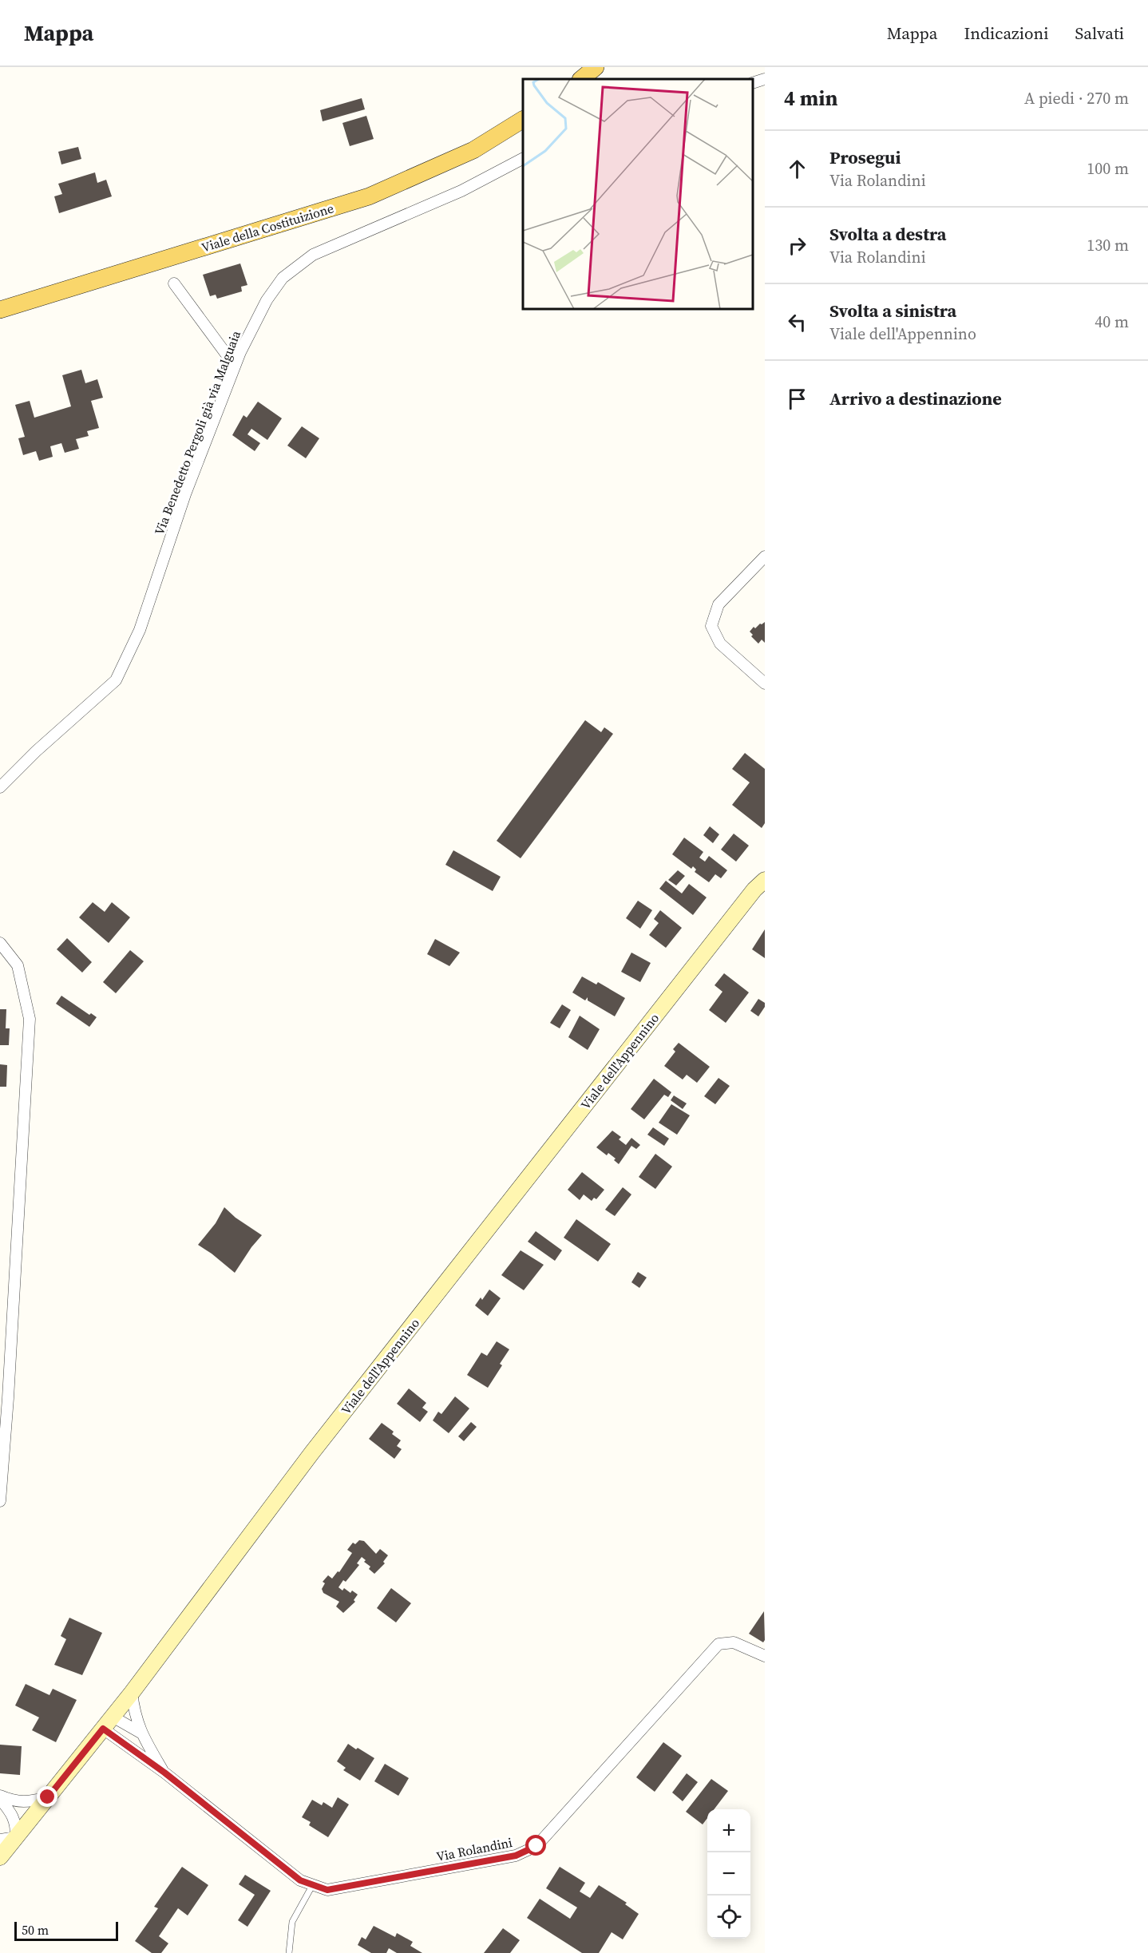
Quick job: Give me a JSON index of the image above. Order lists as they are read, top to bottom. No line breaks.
{"streets":{"main road":["Viale della Costituizione","Viale dell'Appennino"],"street":["Via Benedetto Pergoli già via Malguaia","Via Rolandini"]},"crossings":[["Viale dell'Appennino","Via Rolandini"]],"scale_bar":"50 m","page":{"header":"Mappa","nav":["Mappa","Indicazioni","Salvati"],"heading":["4 min","A piedi · 270 m"],"list":[["Prosegui","Via Rolandini","100 m"],["Svolta a destra","Via Rolandini","130 m"],["Svolta a sinistra","Viale dell'Appennino","40 m"],"Arrivo a destinazione"],"map_buttons":["+","−"],"scale":"50 m"}}
